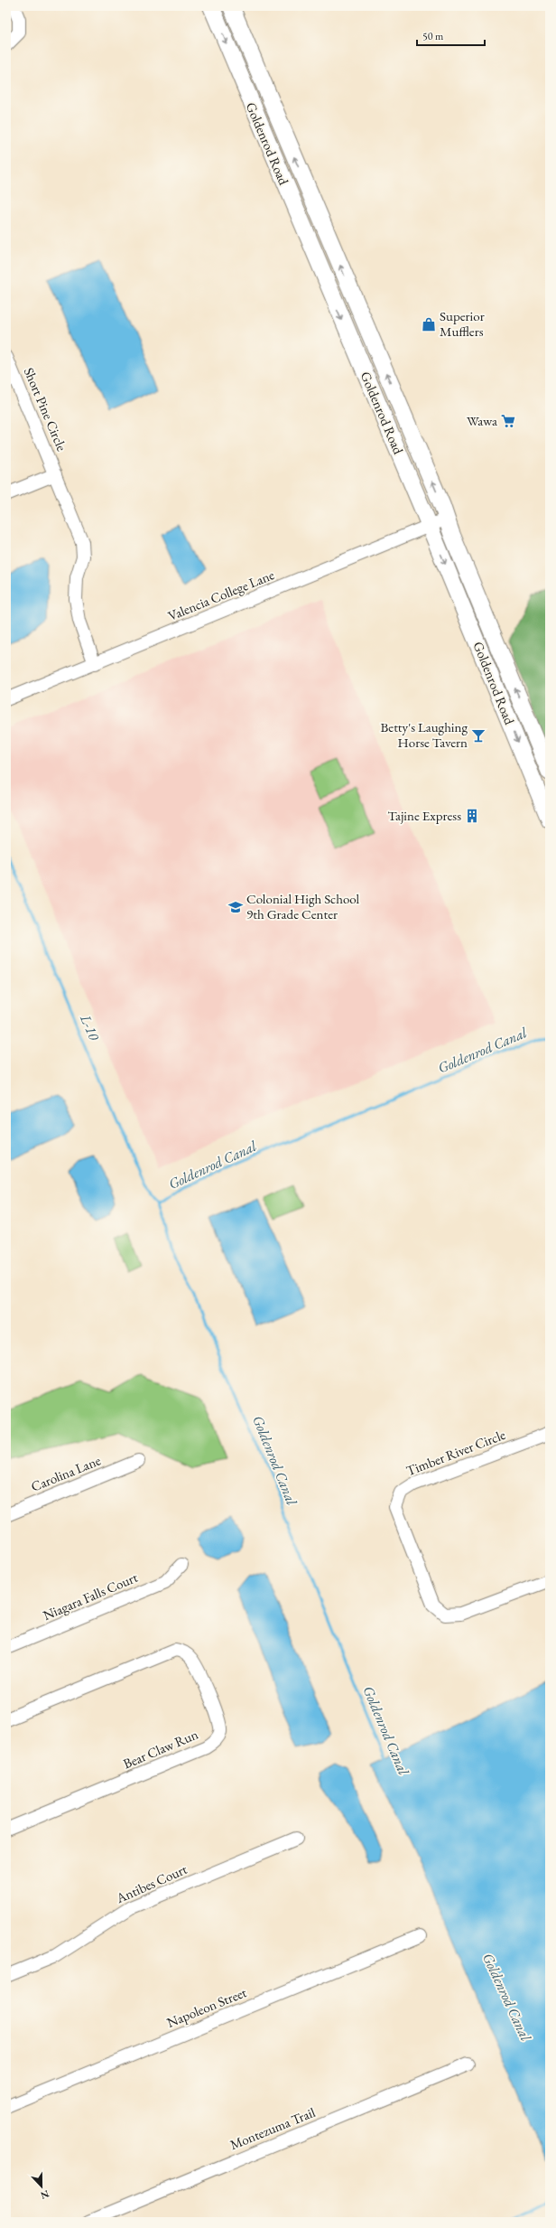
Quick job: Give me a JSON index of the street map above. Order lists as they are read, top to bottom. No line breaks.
{"streets":{"main road":["Goldenrod Road"],"street":["Short Pine Circle","Valencia College Lane","Timber River Circle","Carolina Lane","Niagara Falls Court","Bear Claw Run","Antibes Court","Napoleon Street","Montezuma Trail"]},"crossings":[["Goldenrod Road","Valencia College Lane"],["Short Pine Circle","Valencia College Lane"]],"water":["L-10","Goldenrod Canal"],"places":{"shop":["Superior Mufflers"],"supermarket":["Wawa"],"bar":["Betty's Laughing Horse Tavern"],"building":["Tajine Express"],"school or university":["Colonial High School 9th Grade Center"]},"scale_bar":"50 m","north":"bottom"}
